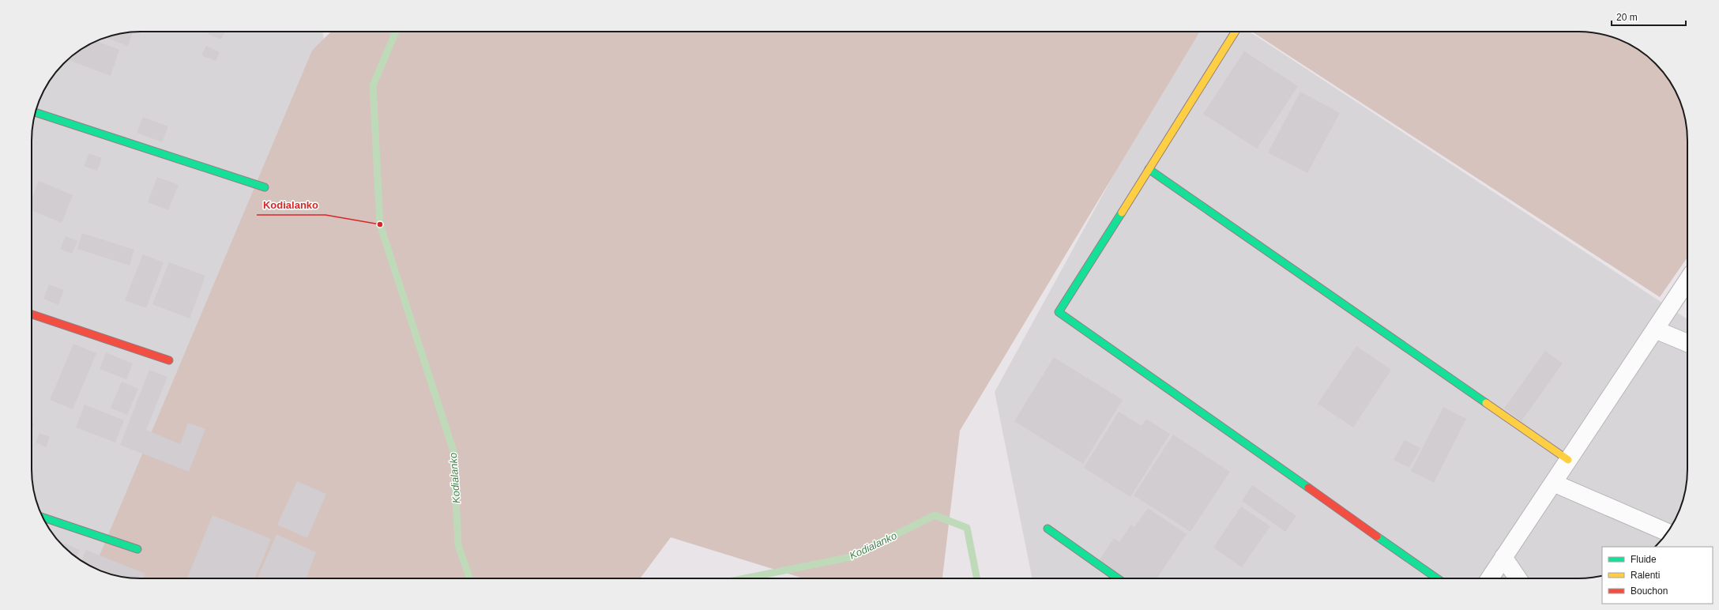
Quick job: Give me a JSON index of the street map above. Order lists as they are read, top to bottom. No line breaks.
{"water":["Kodialanko"],"places":["Kodialanko"],"legend":["Fluide","Ralenti","Bouchon"],"scale_bar":"20 m"}
